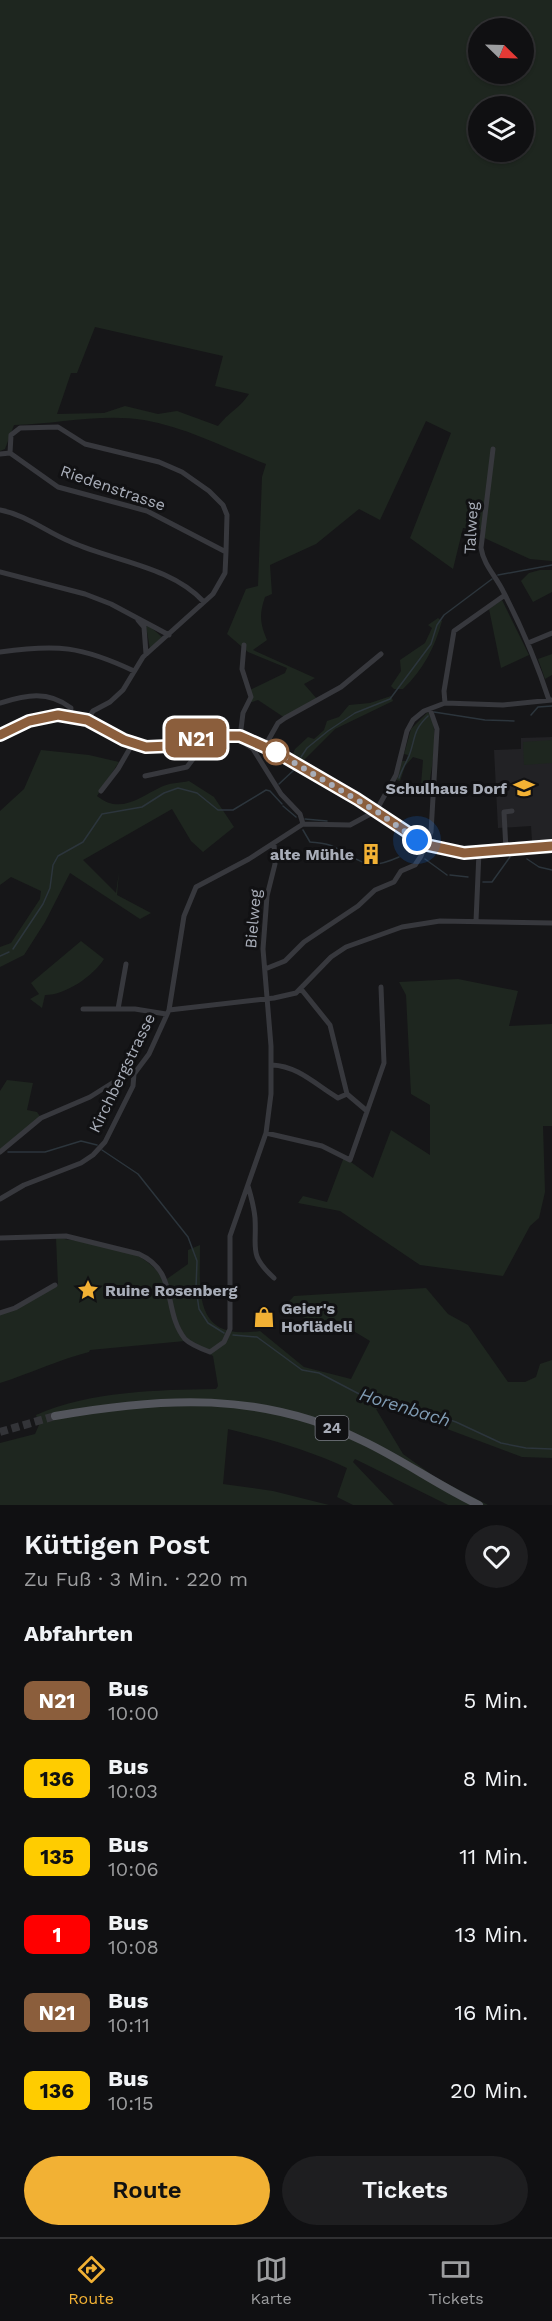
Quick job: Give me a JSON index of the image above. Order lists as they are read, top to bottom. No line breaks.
{"streets":{"main road":["24"],"street":["Riedenstrasse","Talweg","Bielweg","Kirchbergstrasse"]},"crossings":[["Bielweg","Kirchbergstrasse"]],"water":["Horenbach"],"places":{"school or university":["Schulhaus Dorf"],"building":["alte Mühle"],"place":["Ruine Rosenberg"],"shop":["Geier's Hoflädeli"]},"lines":["bus line N21"],"north":"bottom right","page":{"on_map":"N21","heading":[["Küttigen Post","Zu Fuß · 3 Min. · 220 m"],"Abfahrten"],"list":[{"mark":"N21","name":"Bus","note":"10:00","value":"5 Min."},{"mark":"136","name":"Bus","note":"10:03","value":"8 Min."},{"mark":"135","name":"Bus","note":"10:06","value":"11 Min."},{"mark":"1","name":"Bus","note":"10:08","value":"13 Min."},{"mark":"N21","name":"Bus","note":"10:11","value":"16 Min."},{"mark":"136","name":"Bus","note":"10:15","value":"20 Min."}],"buttons":["Route","Tickets"],"tabs":["Route","Karte","Tickets"]}}
